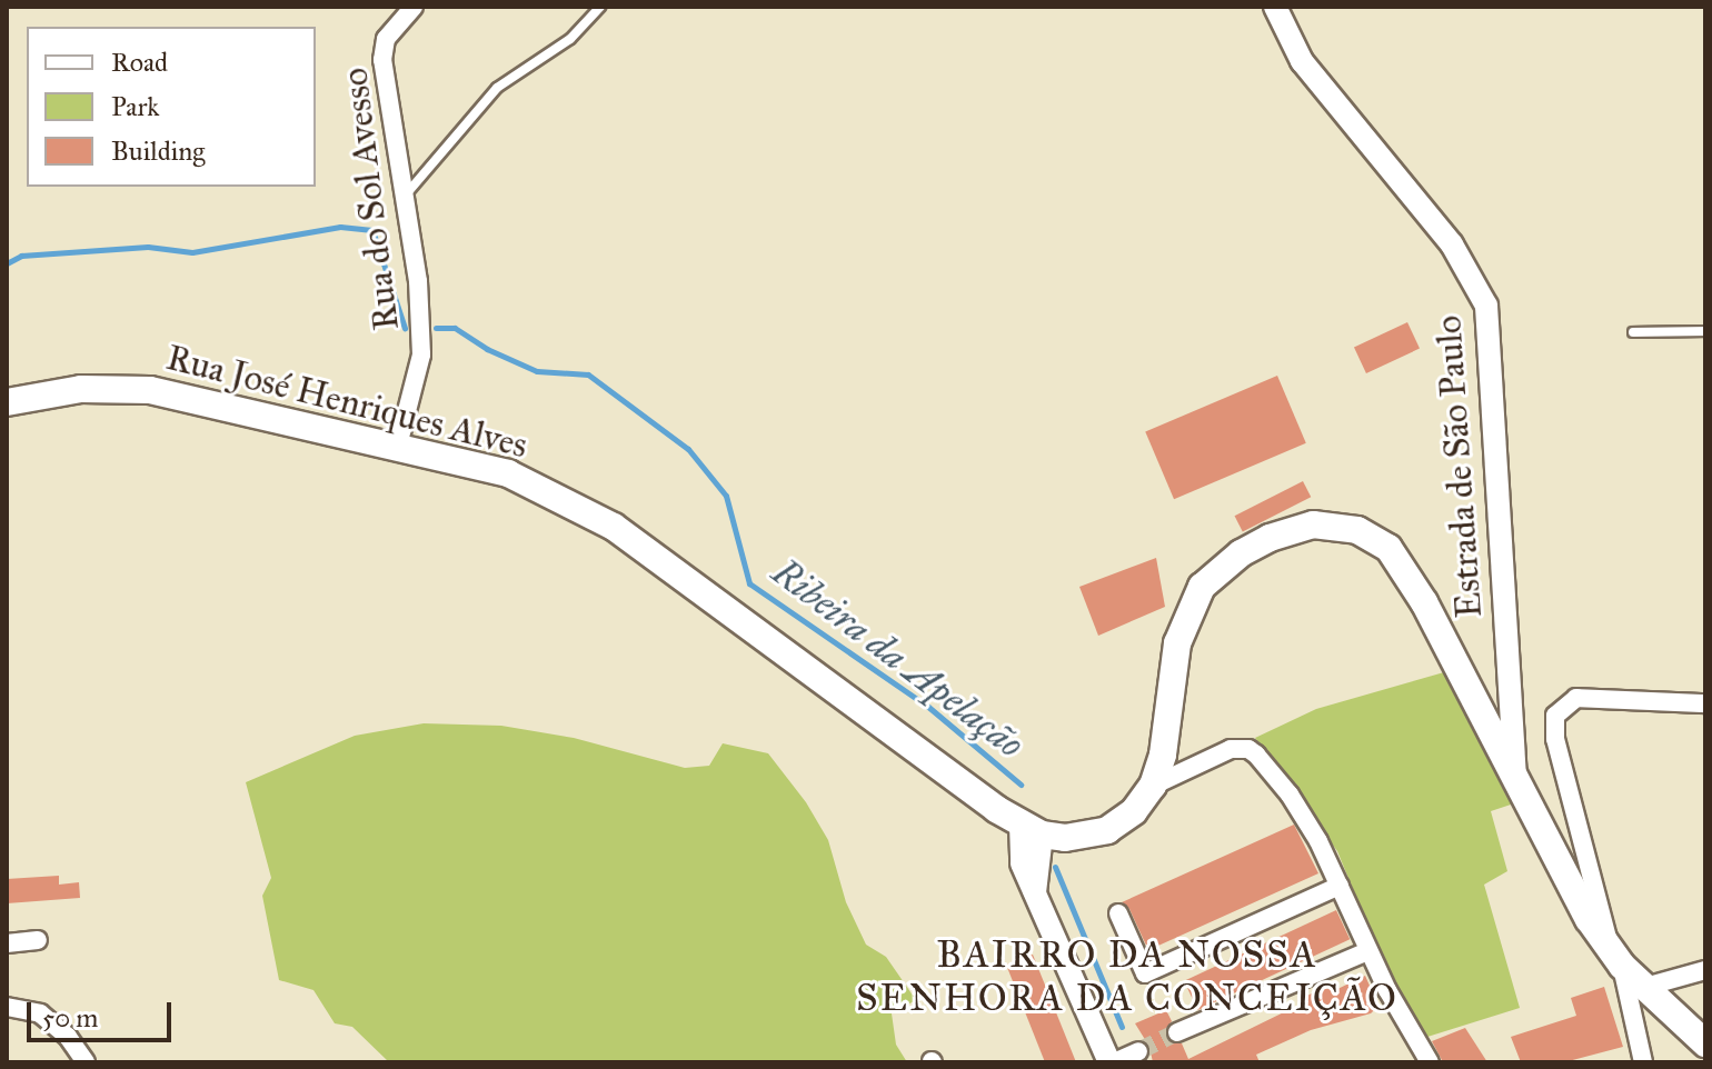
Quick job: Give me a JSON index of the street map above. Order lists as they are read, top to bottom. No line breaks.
{"streets":{"main road":["Rua José Henriques Alves"],"street":["Rua do Sol Avesso","Estrada de São Paulo"]},"crossings":[["Rua do Sol Avesso","Rua José Henriques Alves"]],"districts":["BAIRRO DA NOSSA SENHORA DA CONCEIÇÃO"],"water":["Ribeira da Apelação"],"legend":["Road","Park","Building"],"scale_bar":"50 m"}
